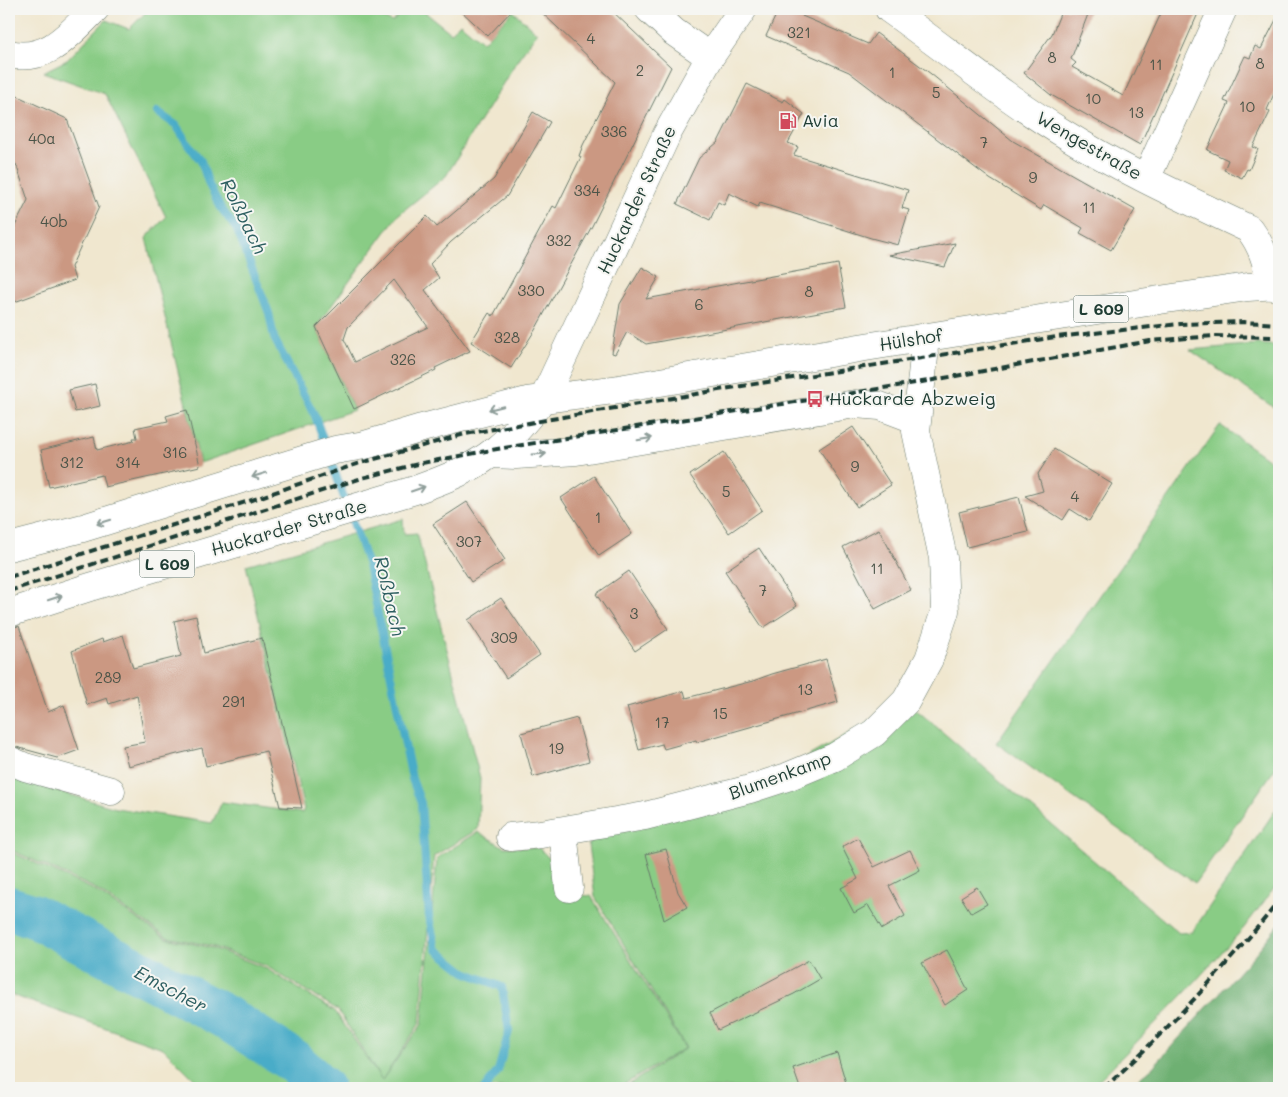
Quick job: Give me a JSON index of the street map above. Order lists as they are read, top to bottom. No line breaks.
{"streets":{"main road":["Wengestraße","Huckarder Straße","L 609","Hülshof","Blumenkamp"]},"crossings":[["Wengestraße","Hülshof"],["Huckarder Straße","L 609"],["Huckarder Straße","Hülshof"],["L 609","Hülshof"],["Hülshof","Blumenkamp"]],"water":["Roßbach","Emscher"],"places":{"fuel station":["Avia"],"bus stop":["Huckarde Abzweig"]},"house_numbers":["321","4","8","8","11","2","1","5","10","10","13","336","40a","7","9","334","11","40b","332","330","8","6","328","326","316","312","314","9","5","4","1","307","11","7","3","309","289","13","291","15","17","19"]}
